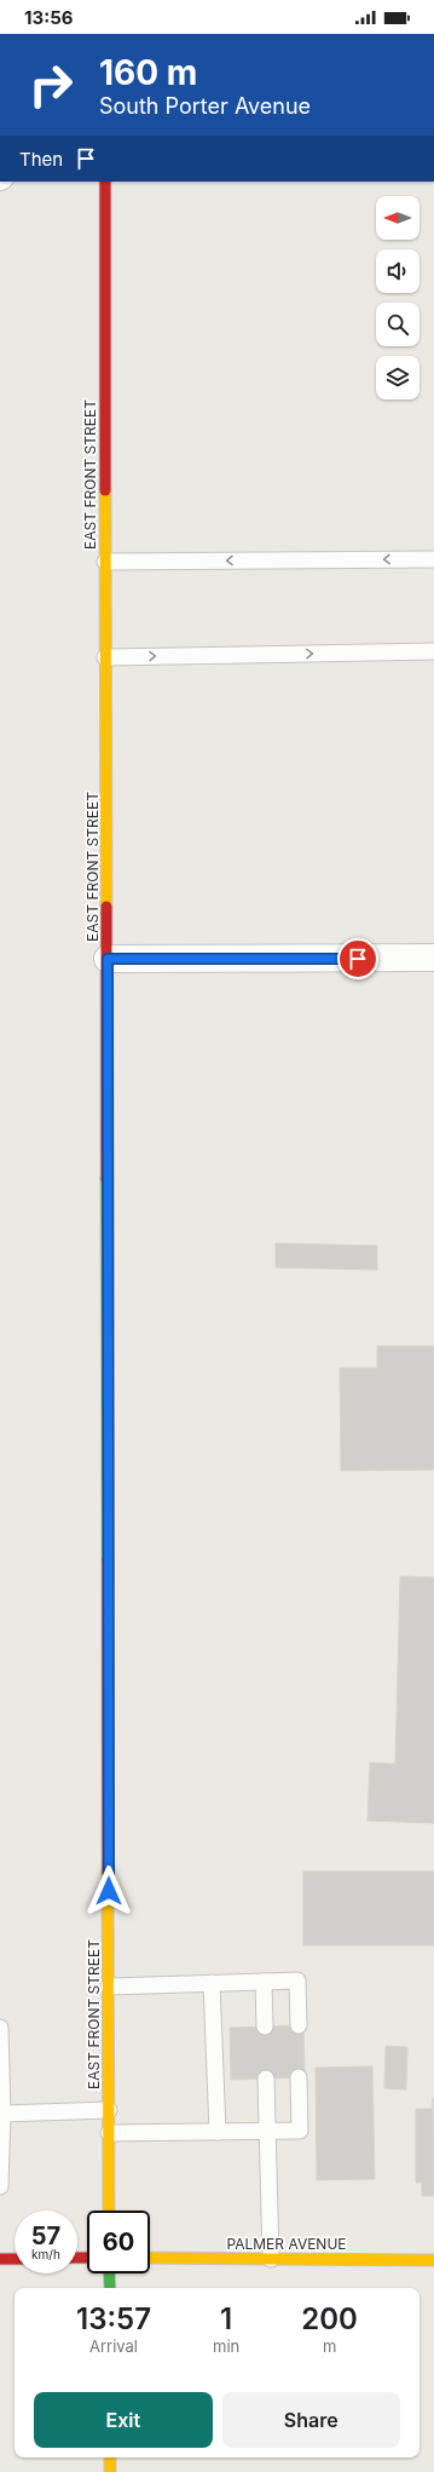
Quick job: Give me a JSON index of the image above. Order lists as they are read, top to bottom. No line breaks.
{"streets":{"main road":["EAST FRONT STREET","PALMER AVENUE"]},"north":"left","page":{"status":"13:56","turn":["160 m","South Porter Avenue"],"then":"Then","speed":"57 km/h","limit":"60","eta":["13:57","Arrival","1","min","200","m"],"buttons":["Exit","Share"]}}
